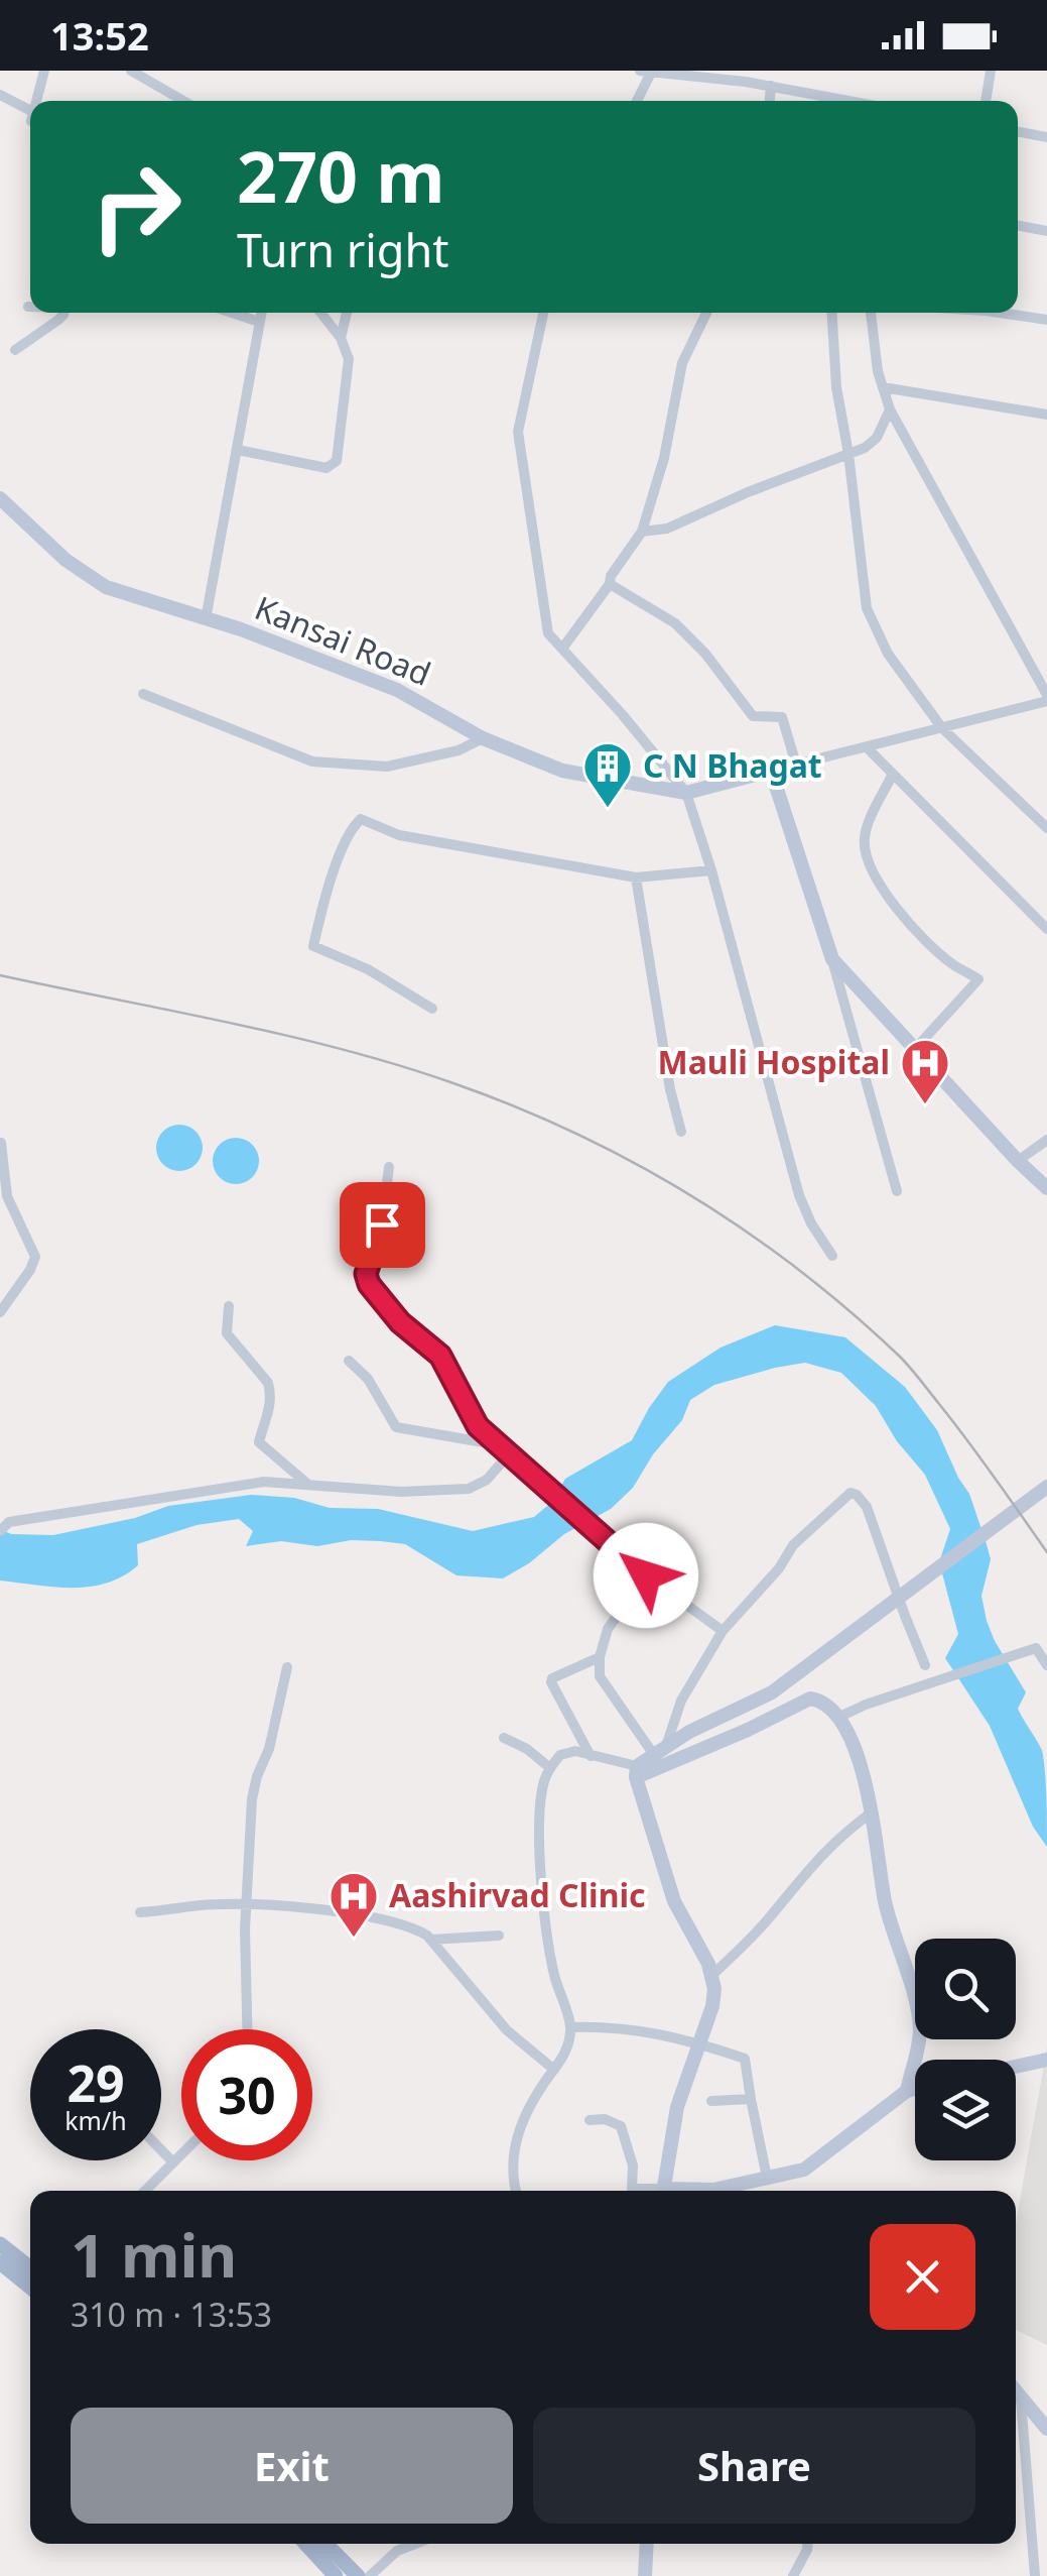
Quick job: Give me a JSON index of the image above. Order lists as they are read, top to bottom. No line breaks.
{"streets":{"street":["Kansai Road"]},"places":{"building":["C N Bhagat"],"hospital":["Mauli Hospital","Aashirvad Clinic"]},"page":{"status":"13:52","turn":["270 m","Turn right"],"speed":"29 km/h","limit":"30","heading":["1 min","310 m · 13:53"],"buttons":["Exit","Share"]}}
